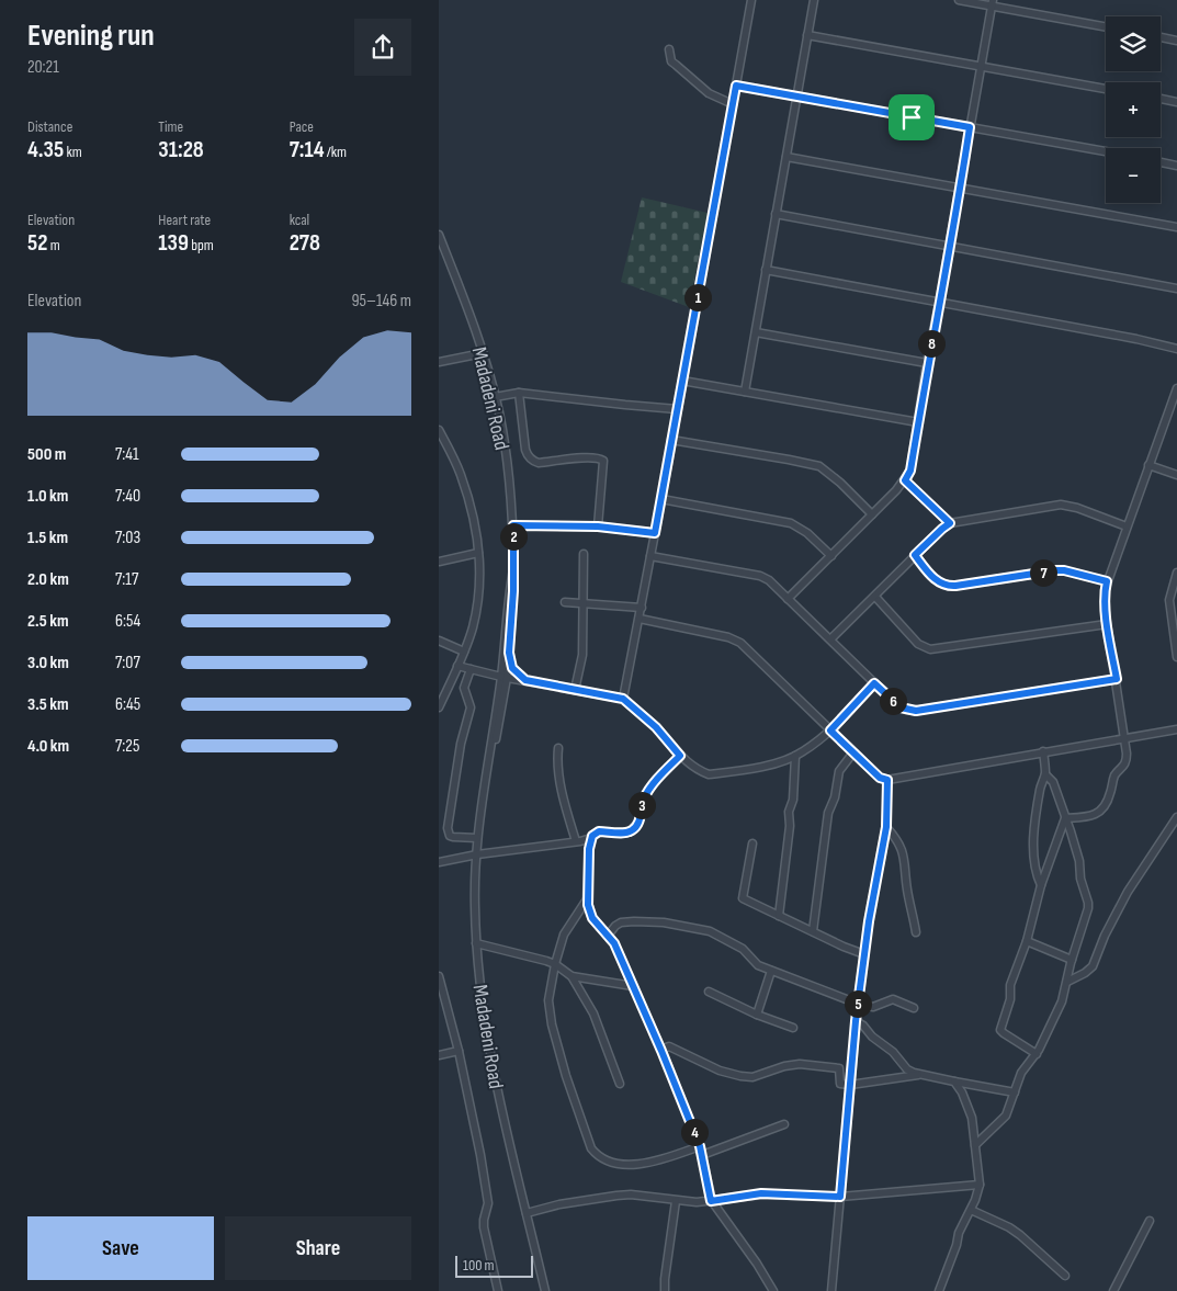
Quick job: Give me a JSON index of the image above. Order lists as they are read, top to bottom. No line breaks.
{"streets":{"street":["Madadeni Road"]},"scale_bar":"100 m","page":{"heading":["Evening run","20:21"],"map_buttons":["+","−"],"stats":[["Distance","4.35 km"],["Time","31:28"],["Pace","7:14 /km"],["Elevation","52 m"],["Heart rate","139 bpm"],["kcal","278"]],"chart":["Elevation","95–146 m"],"pins":["1","8","2","7","6","3","5","4"],"list":[{"name":"500 m","note":"7:41"},{"name":"1.0 km","note":"7:40"},{"name":"1.5 km","note":"7:03"},{"name":"2.0 km","note":"7:17"},{"name":"2.5 km","note":"6:54"},{"name":"3.0 km","note":"7:07"},{"name":"3.5 km","note":"6:45"},{"name":"4.0 km","note":"7:25"}],"buttons":["Save","Share"],"scale":"100 m"}}
